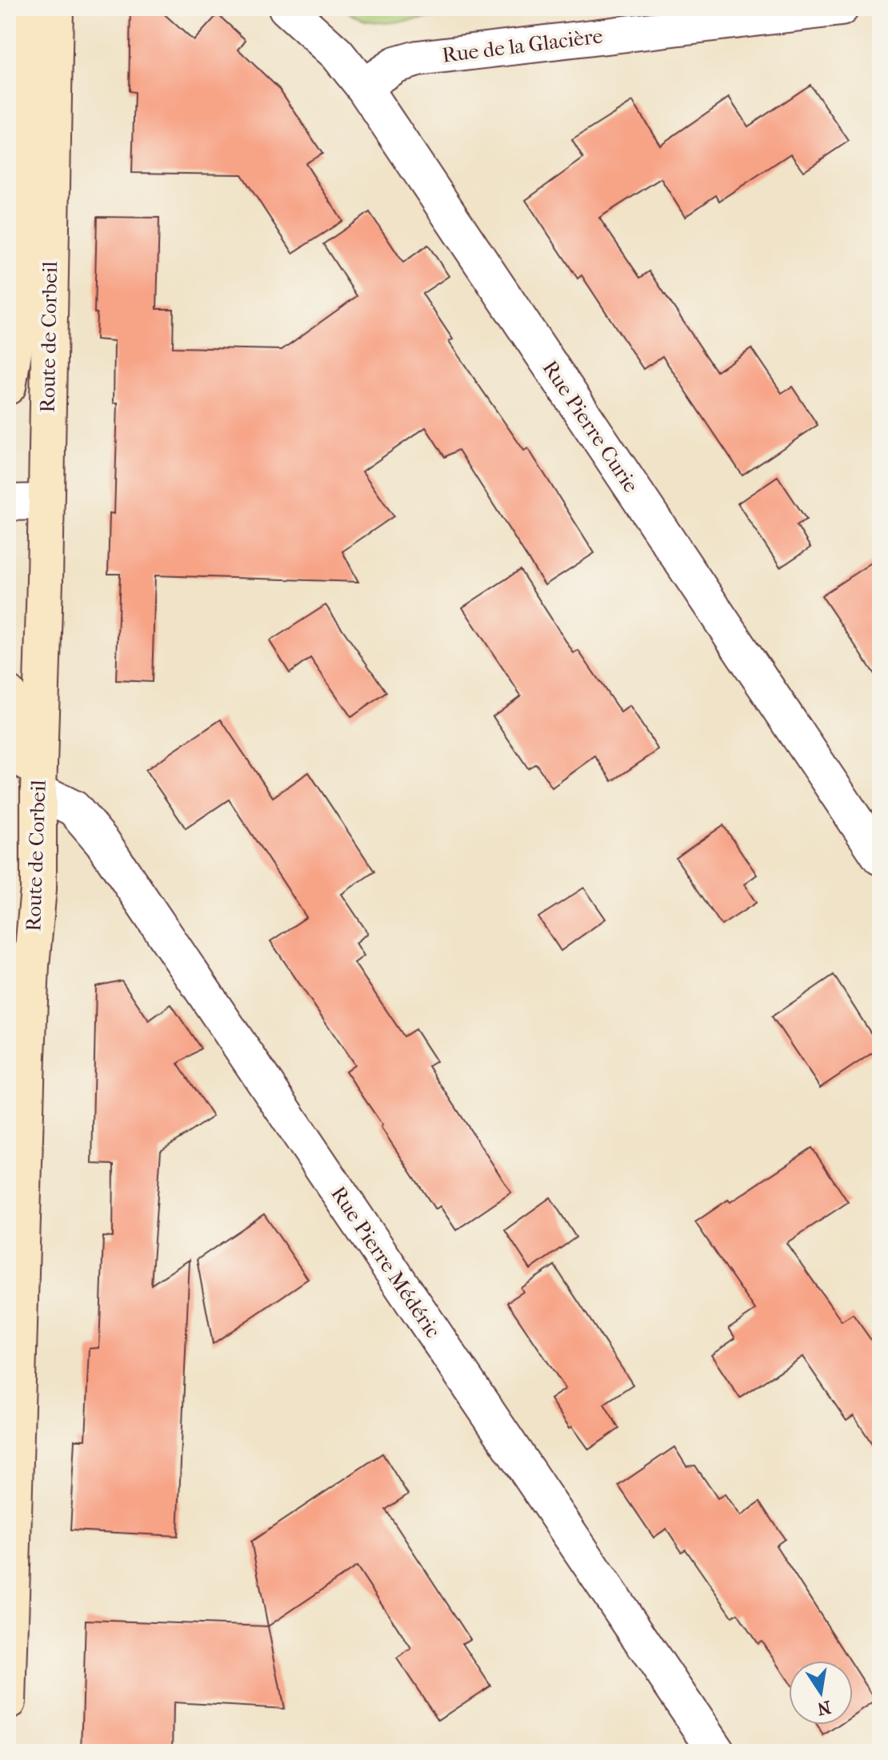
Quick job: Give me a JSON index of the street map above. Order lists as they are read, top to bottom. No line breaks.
{"streets":{"main road":["Route de Corbeil"],"street":["Rue de la Glacière","Rue Pierre Curie","Rue Pierre Médéric"]},"crossings":[["Rue de la Glacière","Rue Pierre Curie"],["Route de Corbeil","Rue Pierre Médéric"]],"north":"bottom"}
